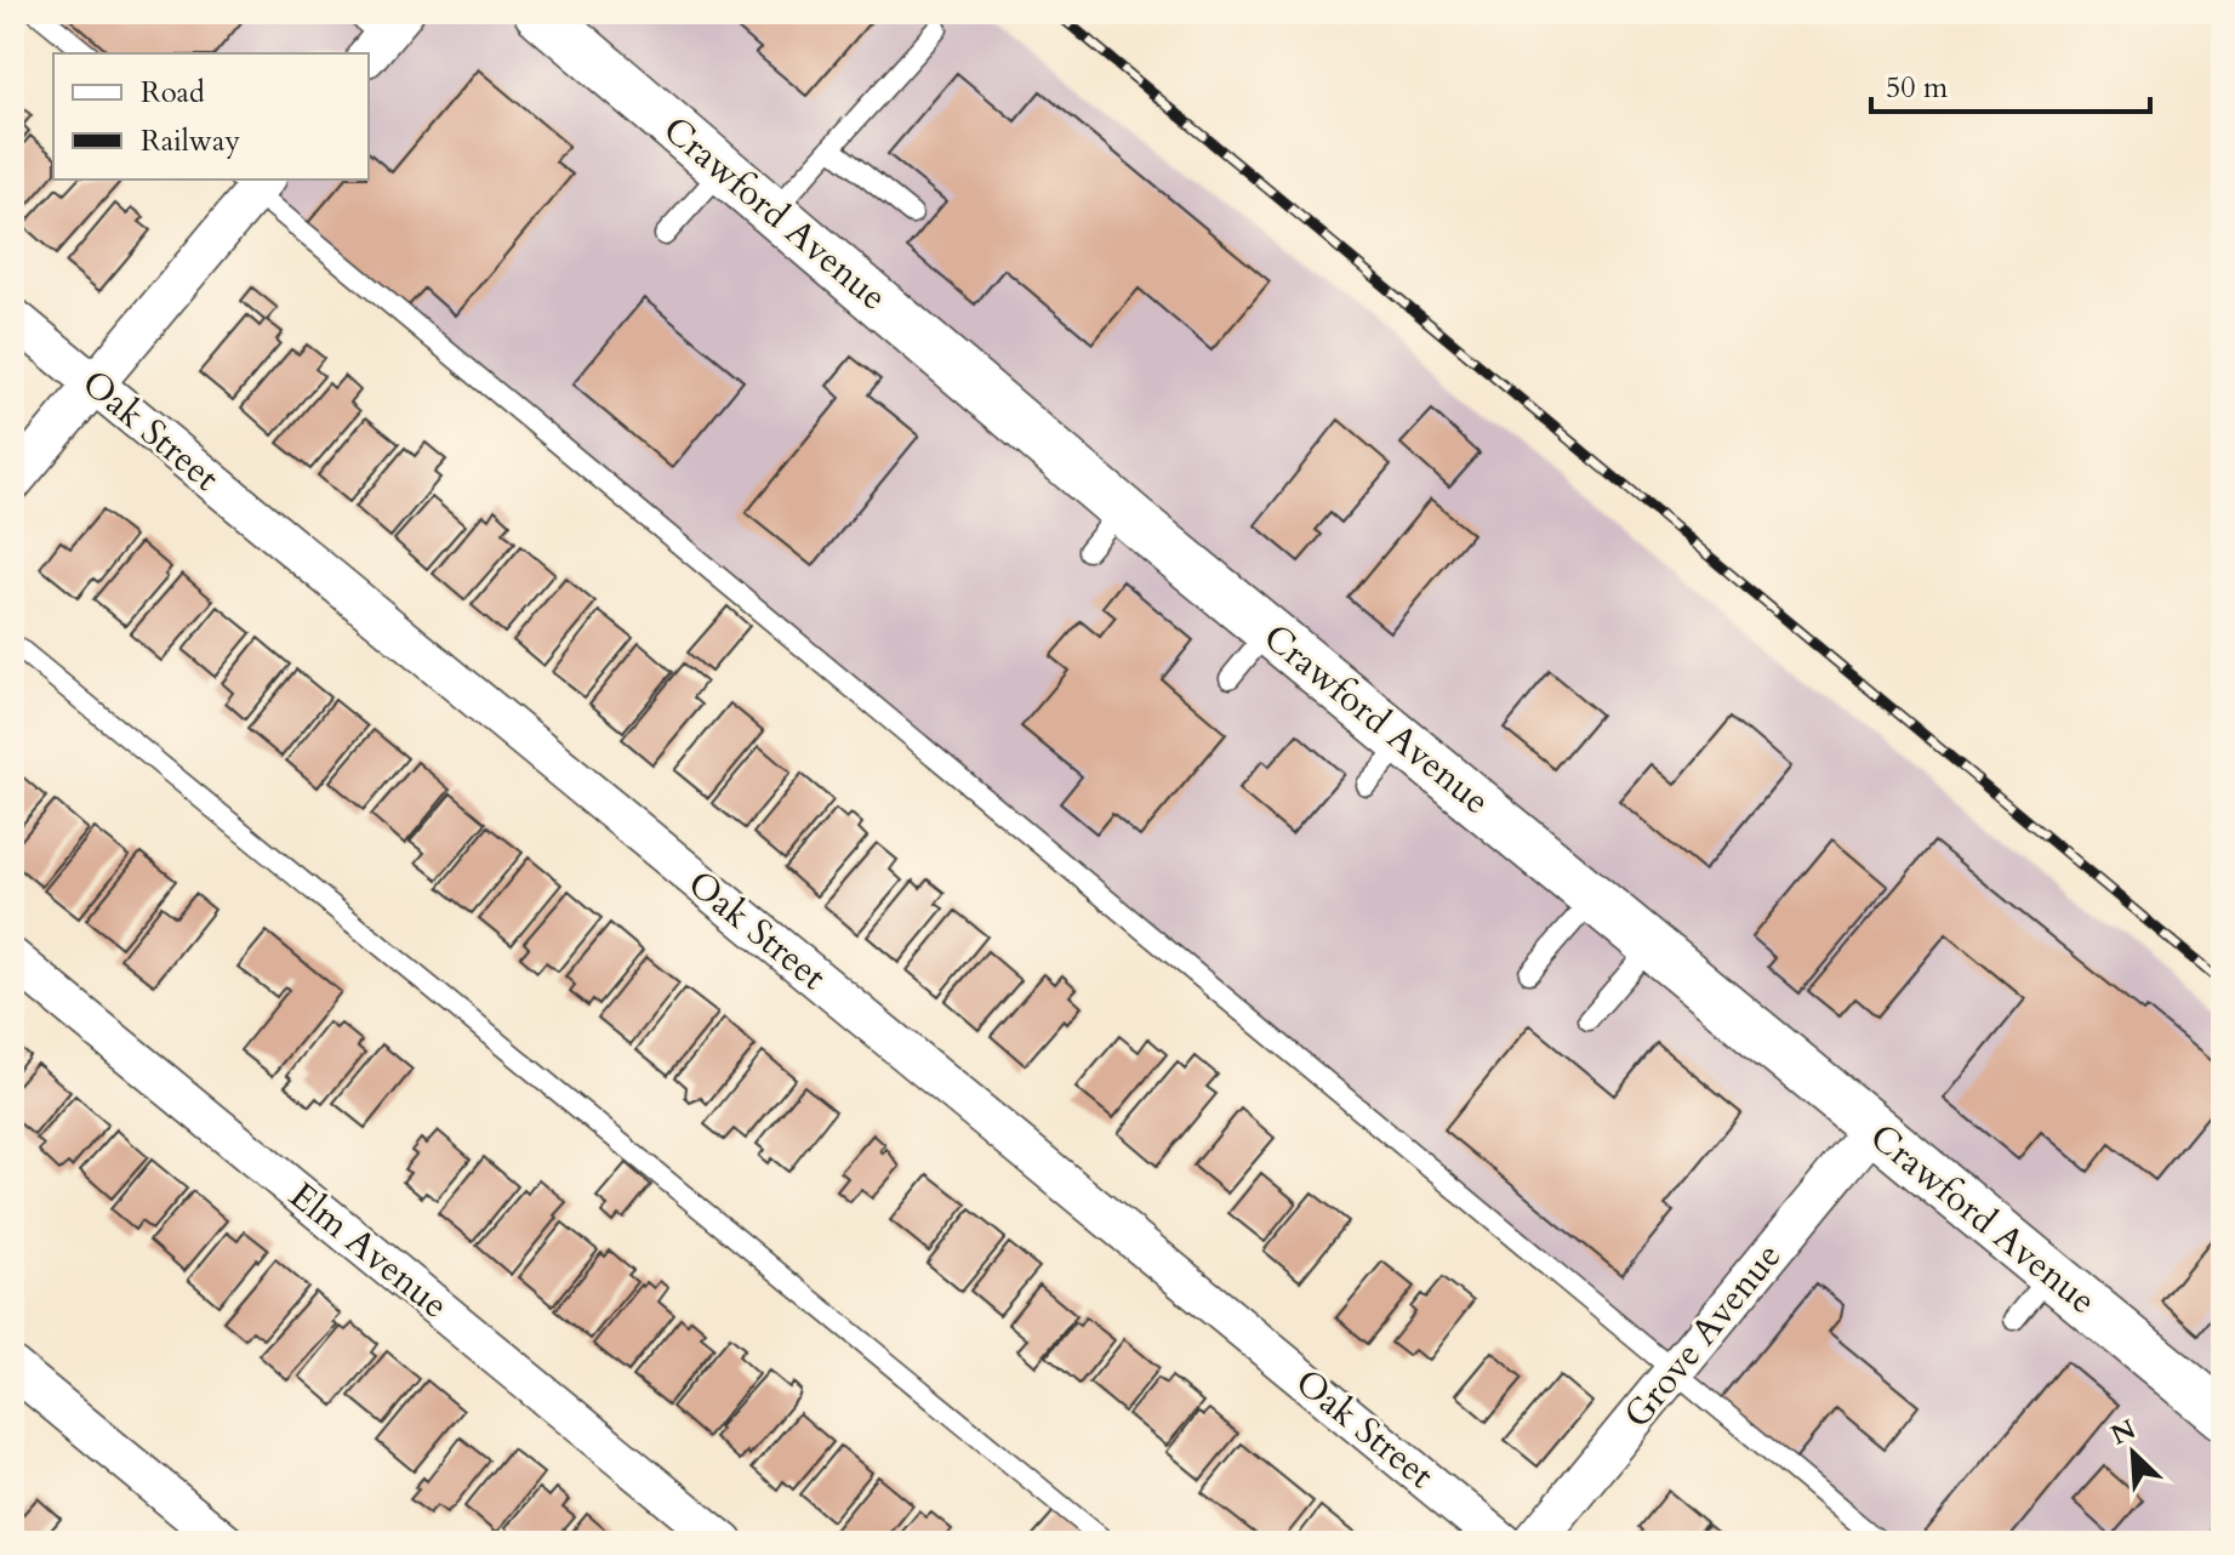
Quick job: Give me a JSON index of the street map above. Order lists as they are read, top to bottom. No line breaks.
{"streets":{"street":["Crawford Avenue","Oak Street","Elm Avenue","Grove Avenue"]},"crossings":[["Crawford Avenue","Grove Avenue"]],"legend":["Road","Railway"],"scale_bar":"50 m","north":"top left"}
